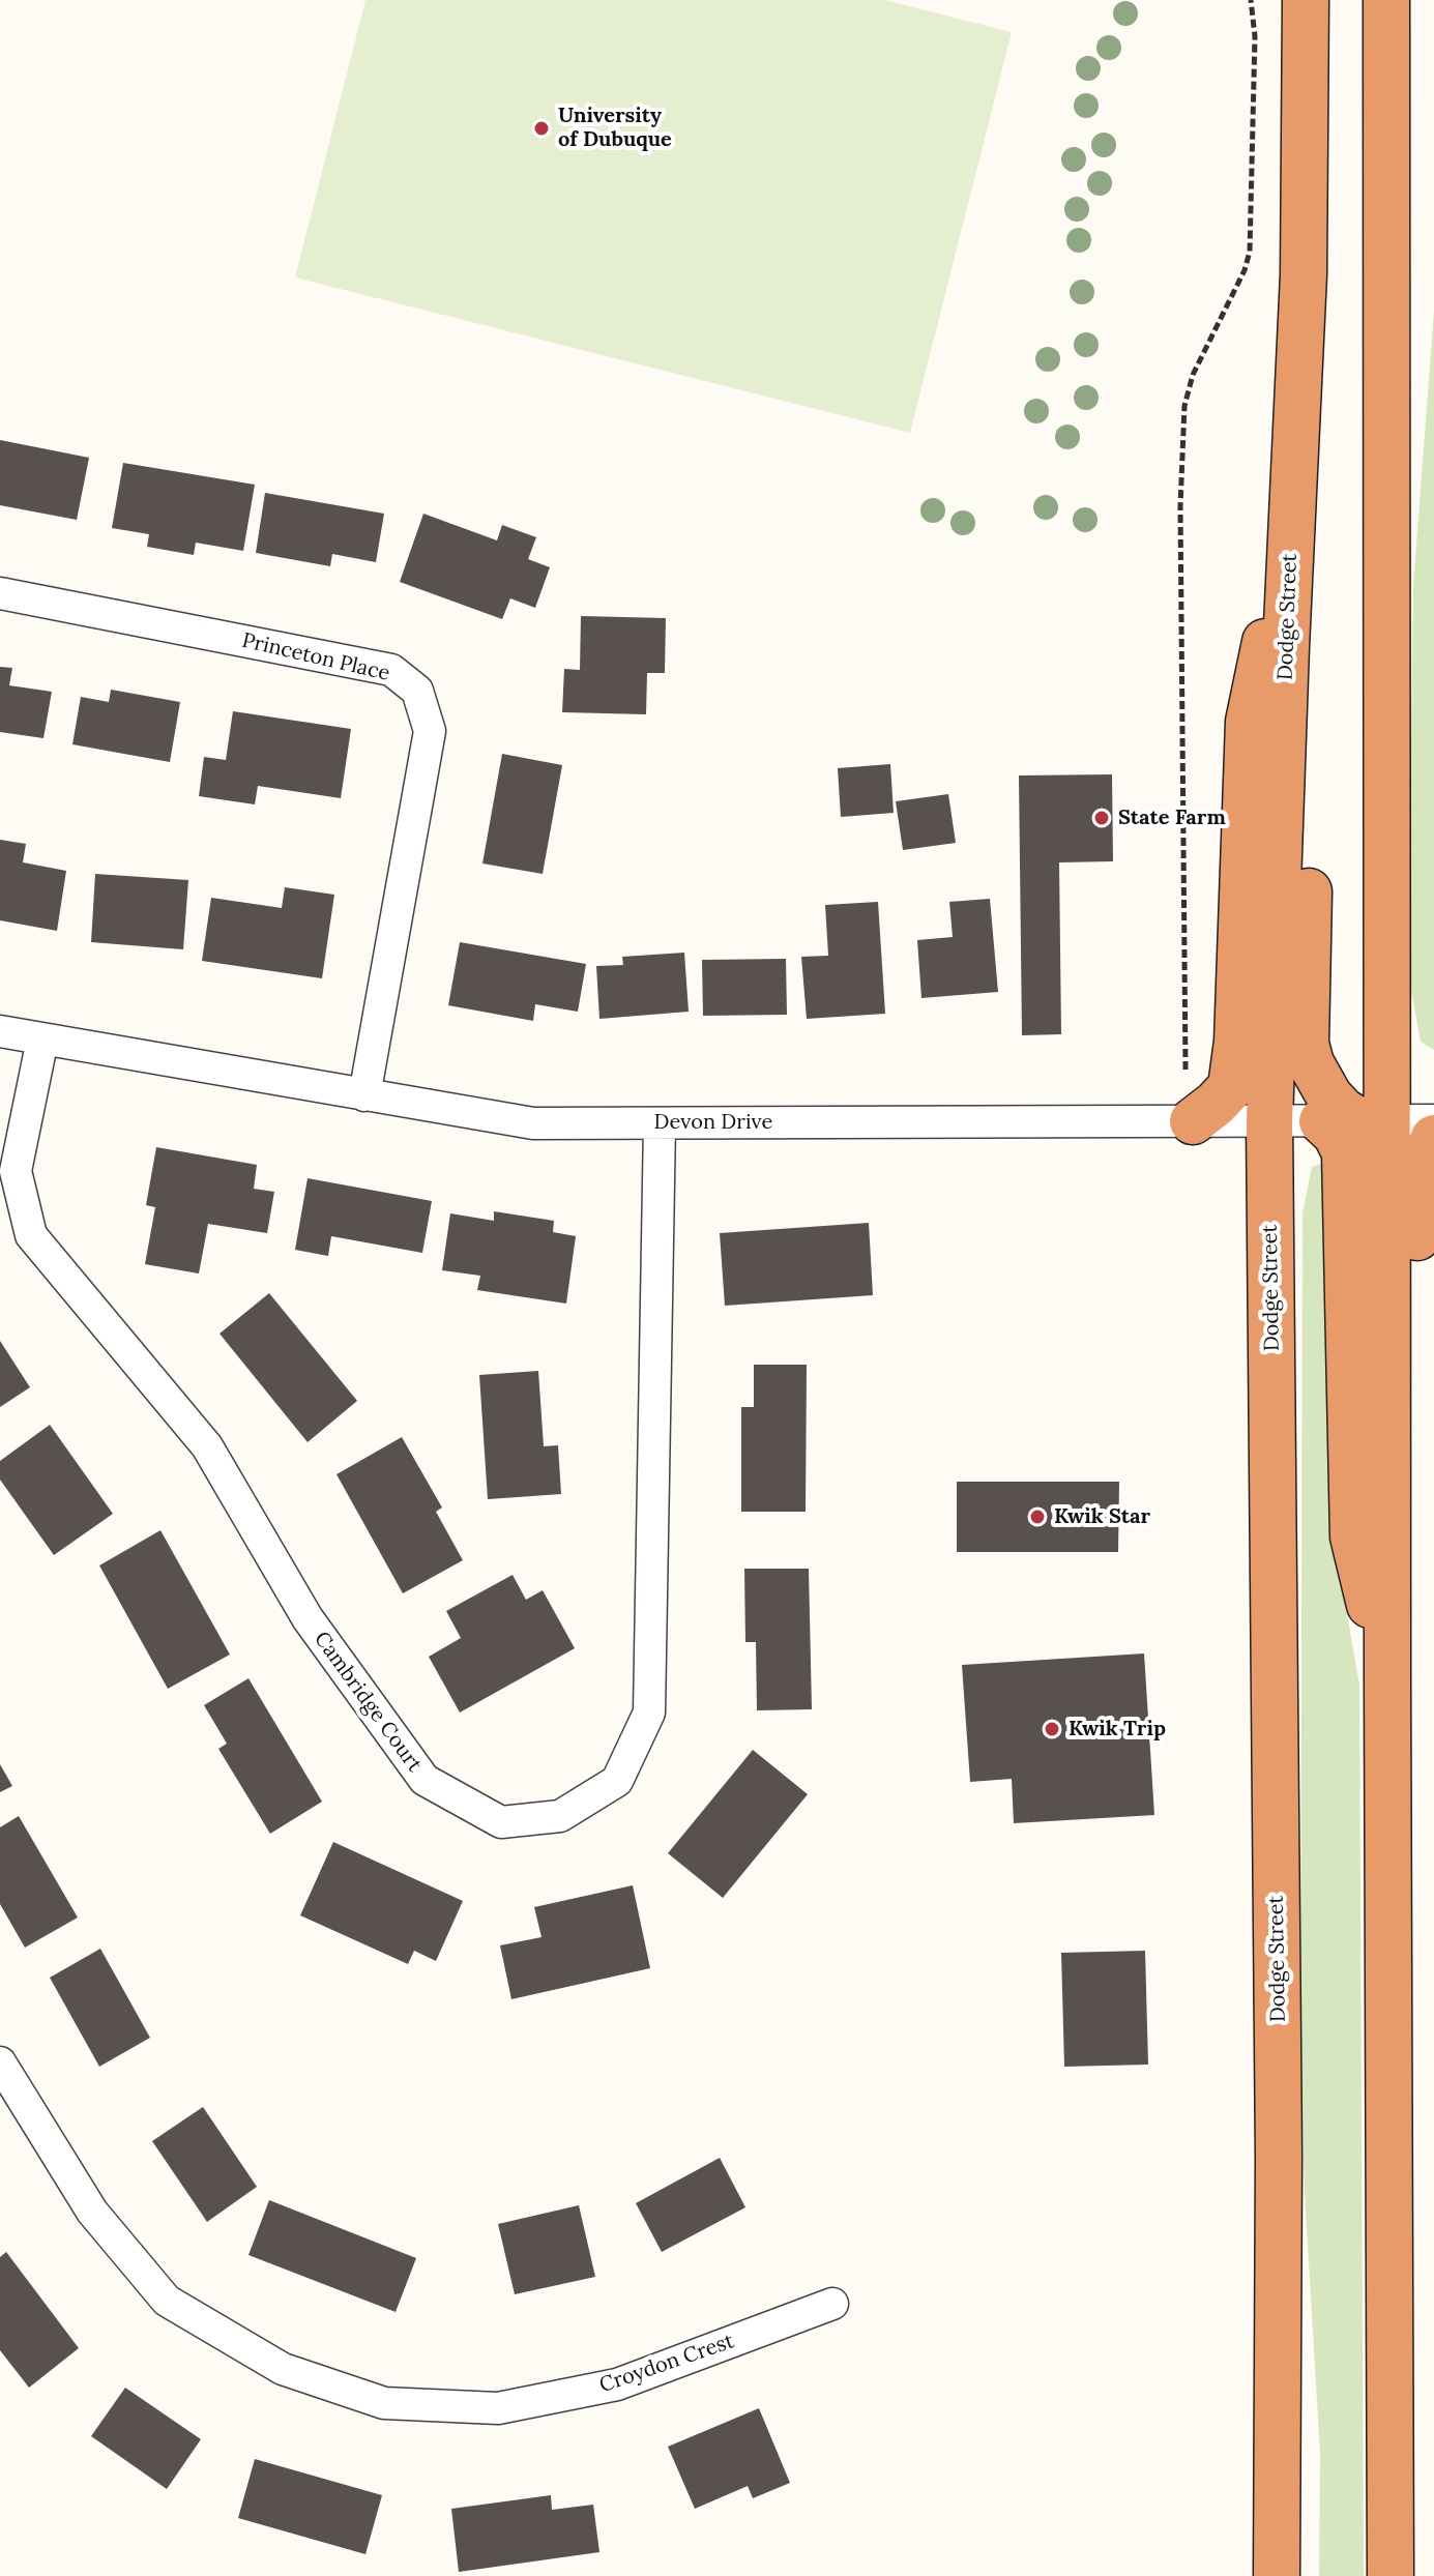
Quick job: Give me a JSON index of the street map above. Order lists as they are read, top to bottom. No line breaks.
{"streets":{"highway":["Dodge Street"],"street":["Princeton Place","Devon Drive","Cambridge Court","Croydon Crest"]},"crossings":[["Dodge Street","Devon Drive"],["Princeton Place","Devon Drive"],["Devon Drive","Cambridge Court"]],"places":["University of Dubuque","State Farm","Kwik Star","Kwik Trip"]}
